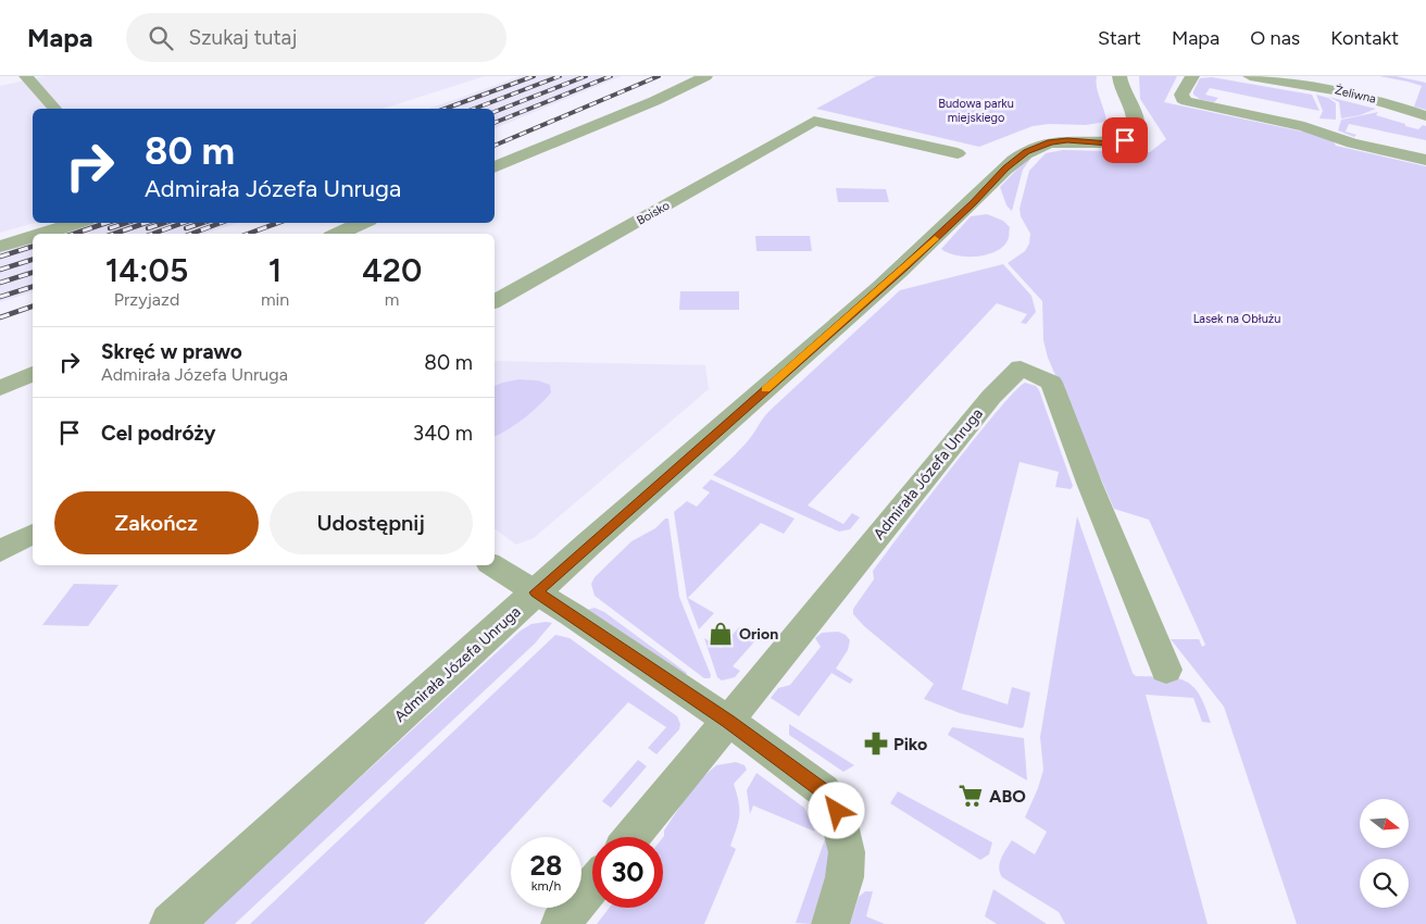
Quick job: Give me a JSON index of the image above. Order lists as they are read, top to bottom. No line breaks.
{"streets":{"street":["Żeliwna","Boisko","Admirała Józefa Unruga"]},"parks":["Budowa parku miejskiego","Lasek na Obłużu"],"places":{"shop":["Orion"],"pharmacy":["Piko"],"supermarket":["ABO"]},"north":"right","page":{"header":"Mapa","search":"Szukaj tutaj","nav":["Start","Mapa","O nas","Kontakt"],"turn":["80 m","Admirała Józefa Unruga"],"eta":["14:05","Przyjazd","1","min","420","m"],"list":[{"name":"Skręć w prawo","note":"Admirała Józefa Unruga","value":"80 m"},{"name":"Cel podróży","value":"340 m"}],"buttons":["Zakończ","Udostępnij"],"speed":"28 km/h","limit":"30"}}
